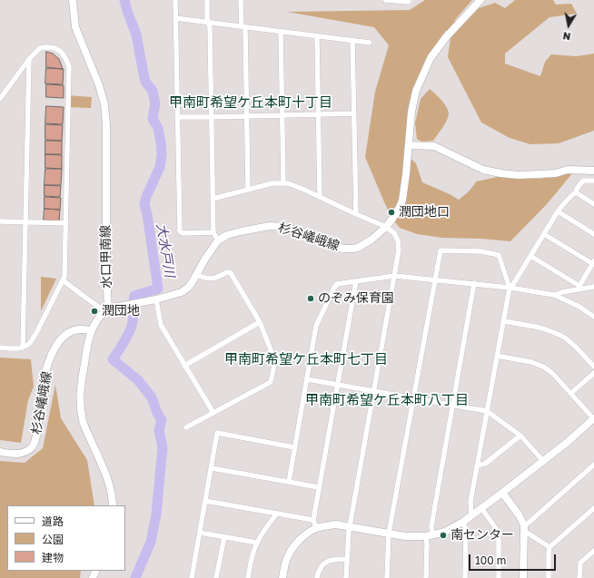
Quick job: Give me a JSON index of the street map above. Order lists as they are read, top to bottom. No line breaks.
{"streets":{"main road":["杉谷嶬峨線","水口甲南線"]},"districts":["甲南町希望ケ丘本町十丁目","甲南町希望ケ丘本町七丁目","甲南町希望ケ丘本町八丁目"],"water":["大水戸川"],"places":["潤団地口","のぞみ保育園","潤団地","南センター"],"legend":["道路","公園","建物"],"scale_bar":"100 m","north":"bottom"}
